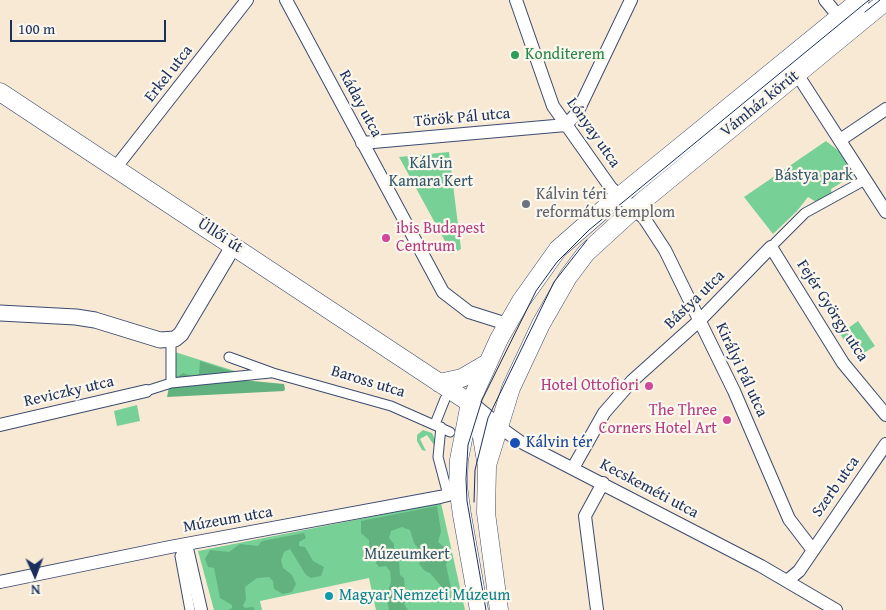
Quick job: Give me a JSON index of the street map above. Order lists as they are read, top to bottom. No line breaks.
{"streets":{"main road":["Vámház körút","Üllői út"],"street":["Erkel utca","Ráday utca","Török Pál utca","Lónyay utca","Bástya utca","Fejér György utca","Királyi Pál utca","Baross utca","Reviczky utca","Szerb utca","Kecskeméti utca","Múzeum utca"]},"crossings":[["Erkel utca","Üllői út"],["Ráday utca","Török Pál utca"],["Vámház körút","Lónyay utca"],["Vámház körút","Királyi Pál utca"],["Török Pál utca","Lónyay utca"],["Lónyay utca","Királyi Pál utca"],["Bástya utca","Fejér György utca"],["Bástya utca","Királyi Pál utca"],["Bástya utca","Kecskeméti utca"],["Királyi Pál utca","Szerb utca"],["Baross utca","Reviczky utca"],["Szerb utca","Kecskeméti utca"]],"parks":["Kálvin Kamara Kert","Bástya park","Múzeumkert"],"places":["Konditerem","Kálvin téri református templom","ibis Budapest Centrum","Hotel Ottofiori","The Three Corners Hotel Art","Kálvin tér","Magyar Nemzeti Múzeum"],"scale_bar":"100 m","north":"bottom"}
